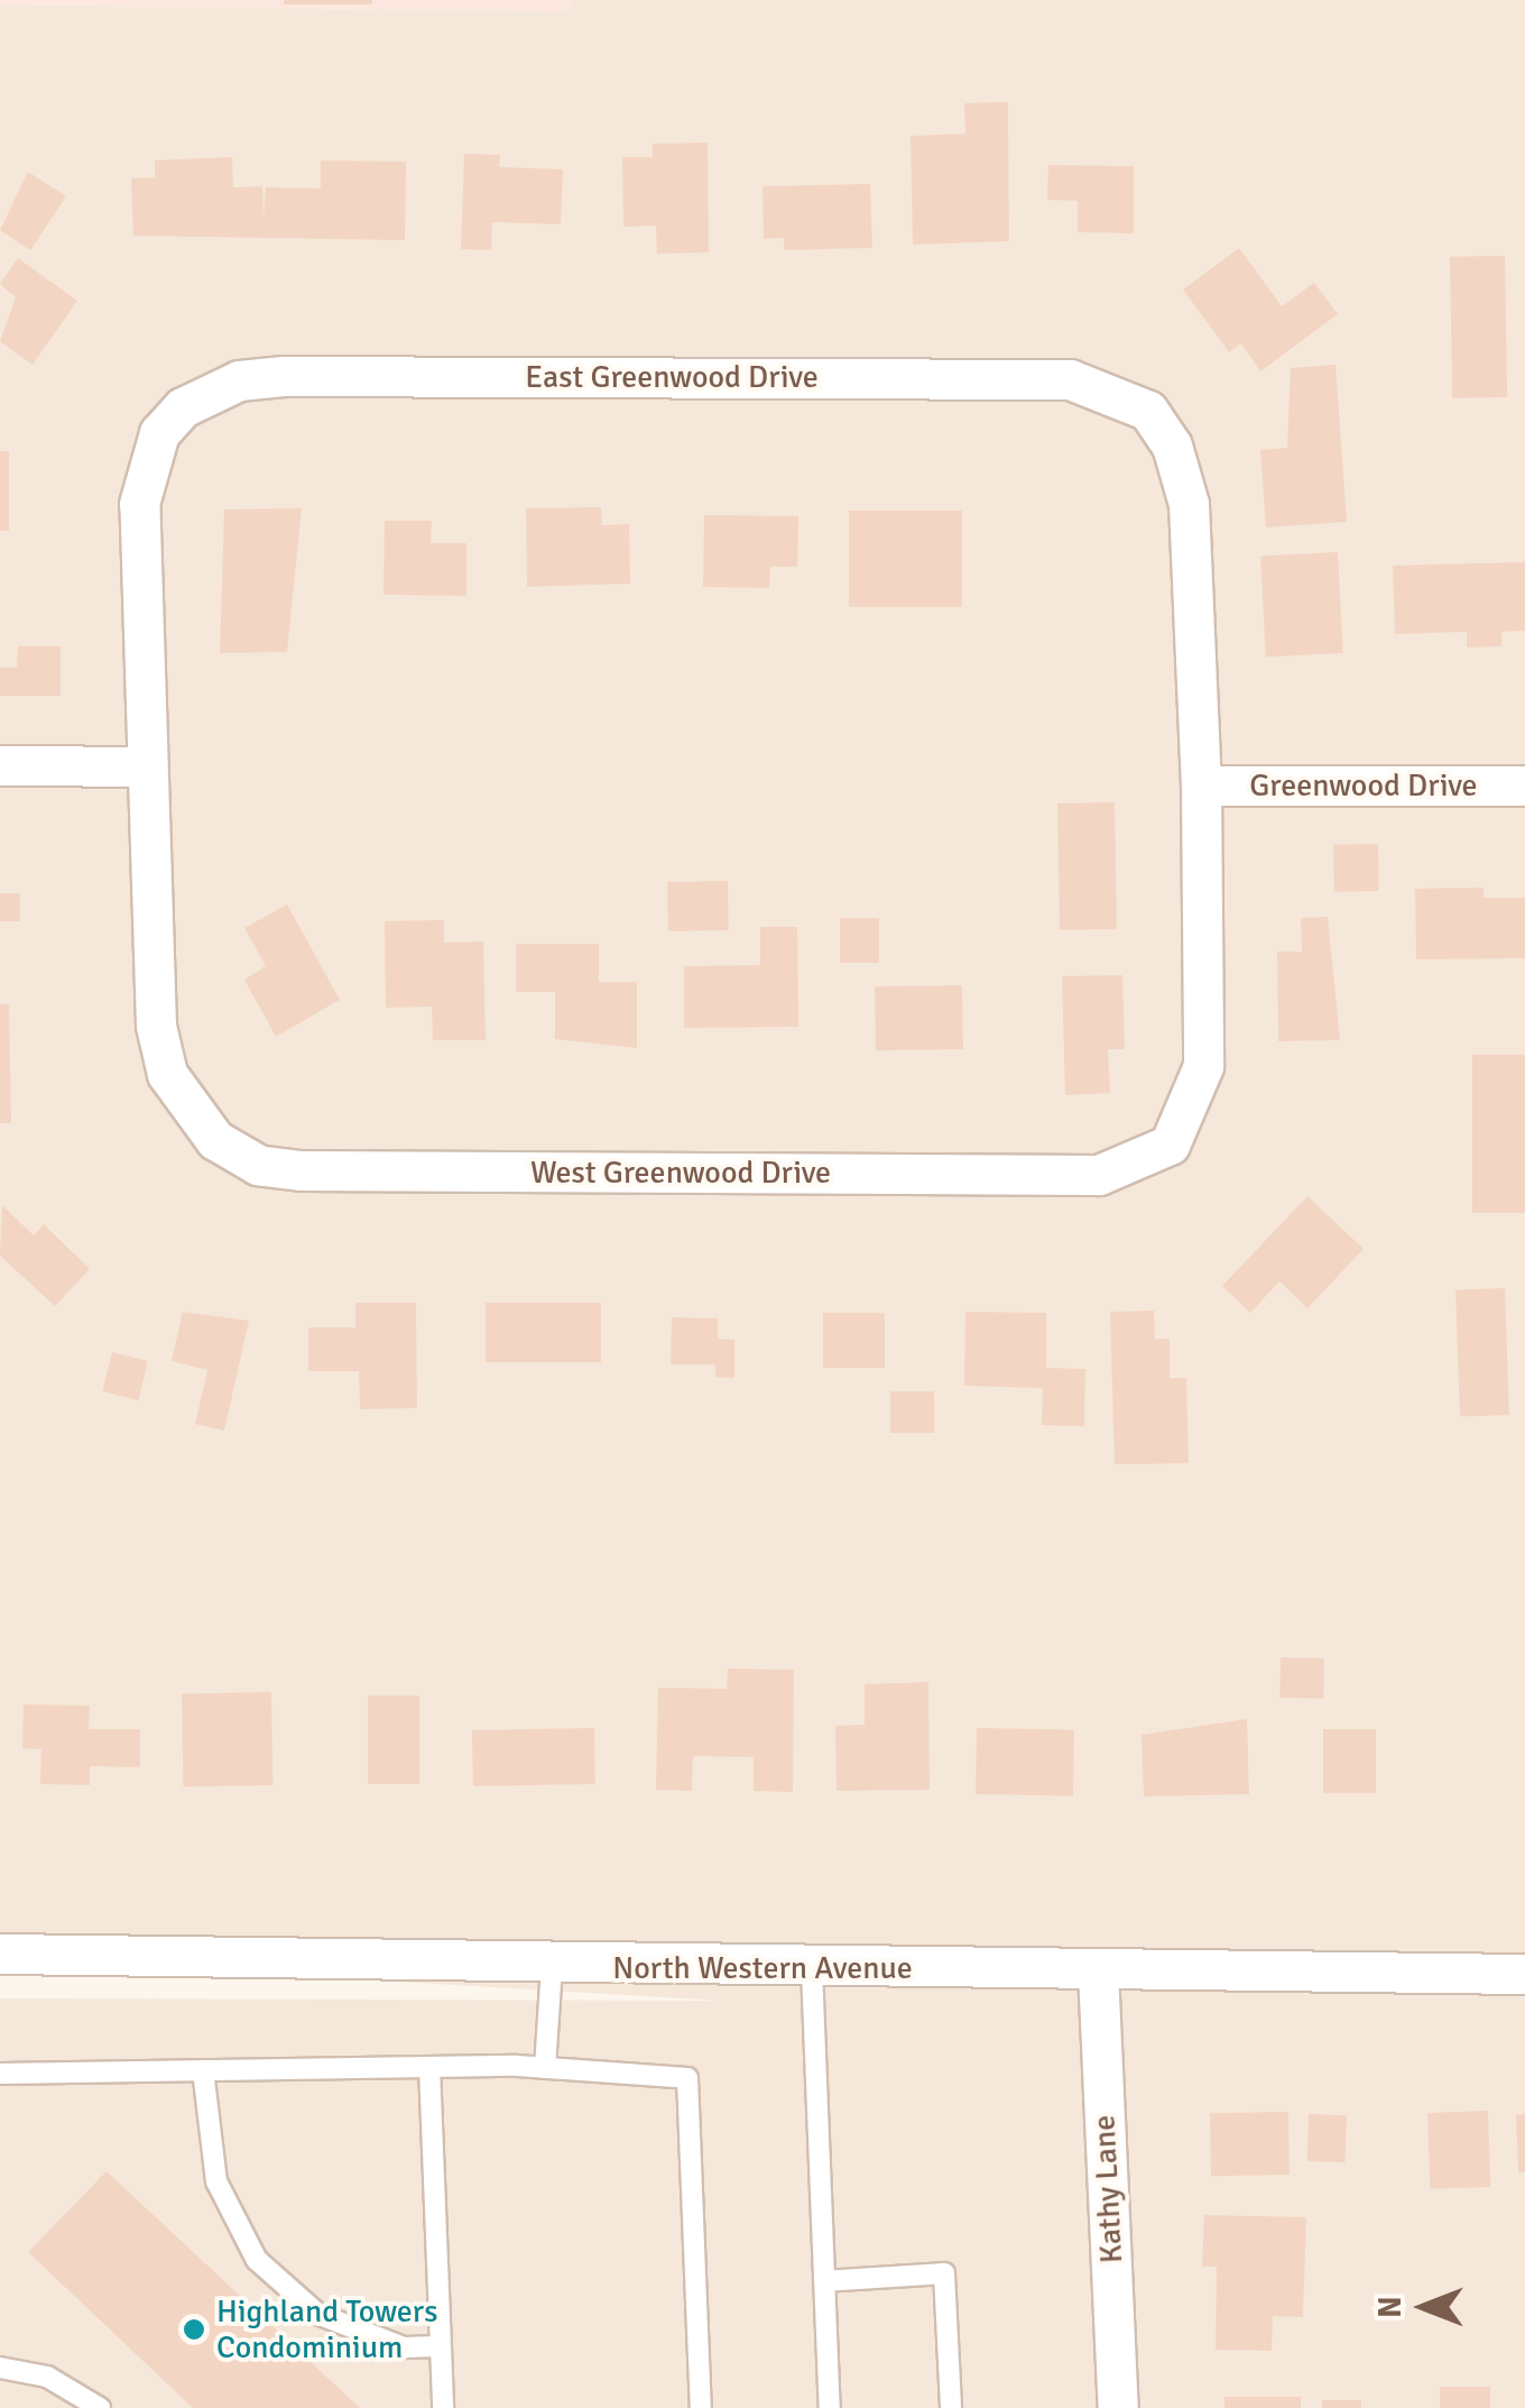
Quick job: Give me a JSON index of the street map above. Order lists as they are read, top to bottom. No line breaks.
{"streets":{"street":["East Greenwood Drive","Greenwood Drive","West Greenwood Drive","North Western Avenue","Kathy Lane"]},"crossings":[["East Greenwood Drive","Greenwood Drive"],["East Greenwood Drive","West Greenwood Drive"],["Greenwood Drive","West Greenwood Drive"],["North Western Avenue","Kathy Lane"]],"places":["Highland Towers Condominium"],"north":"left"}
